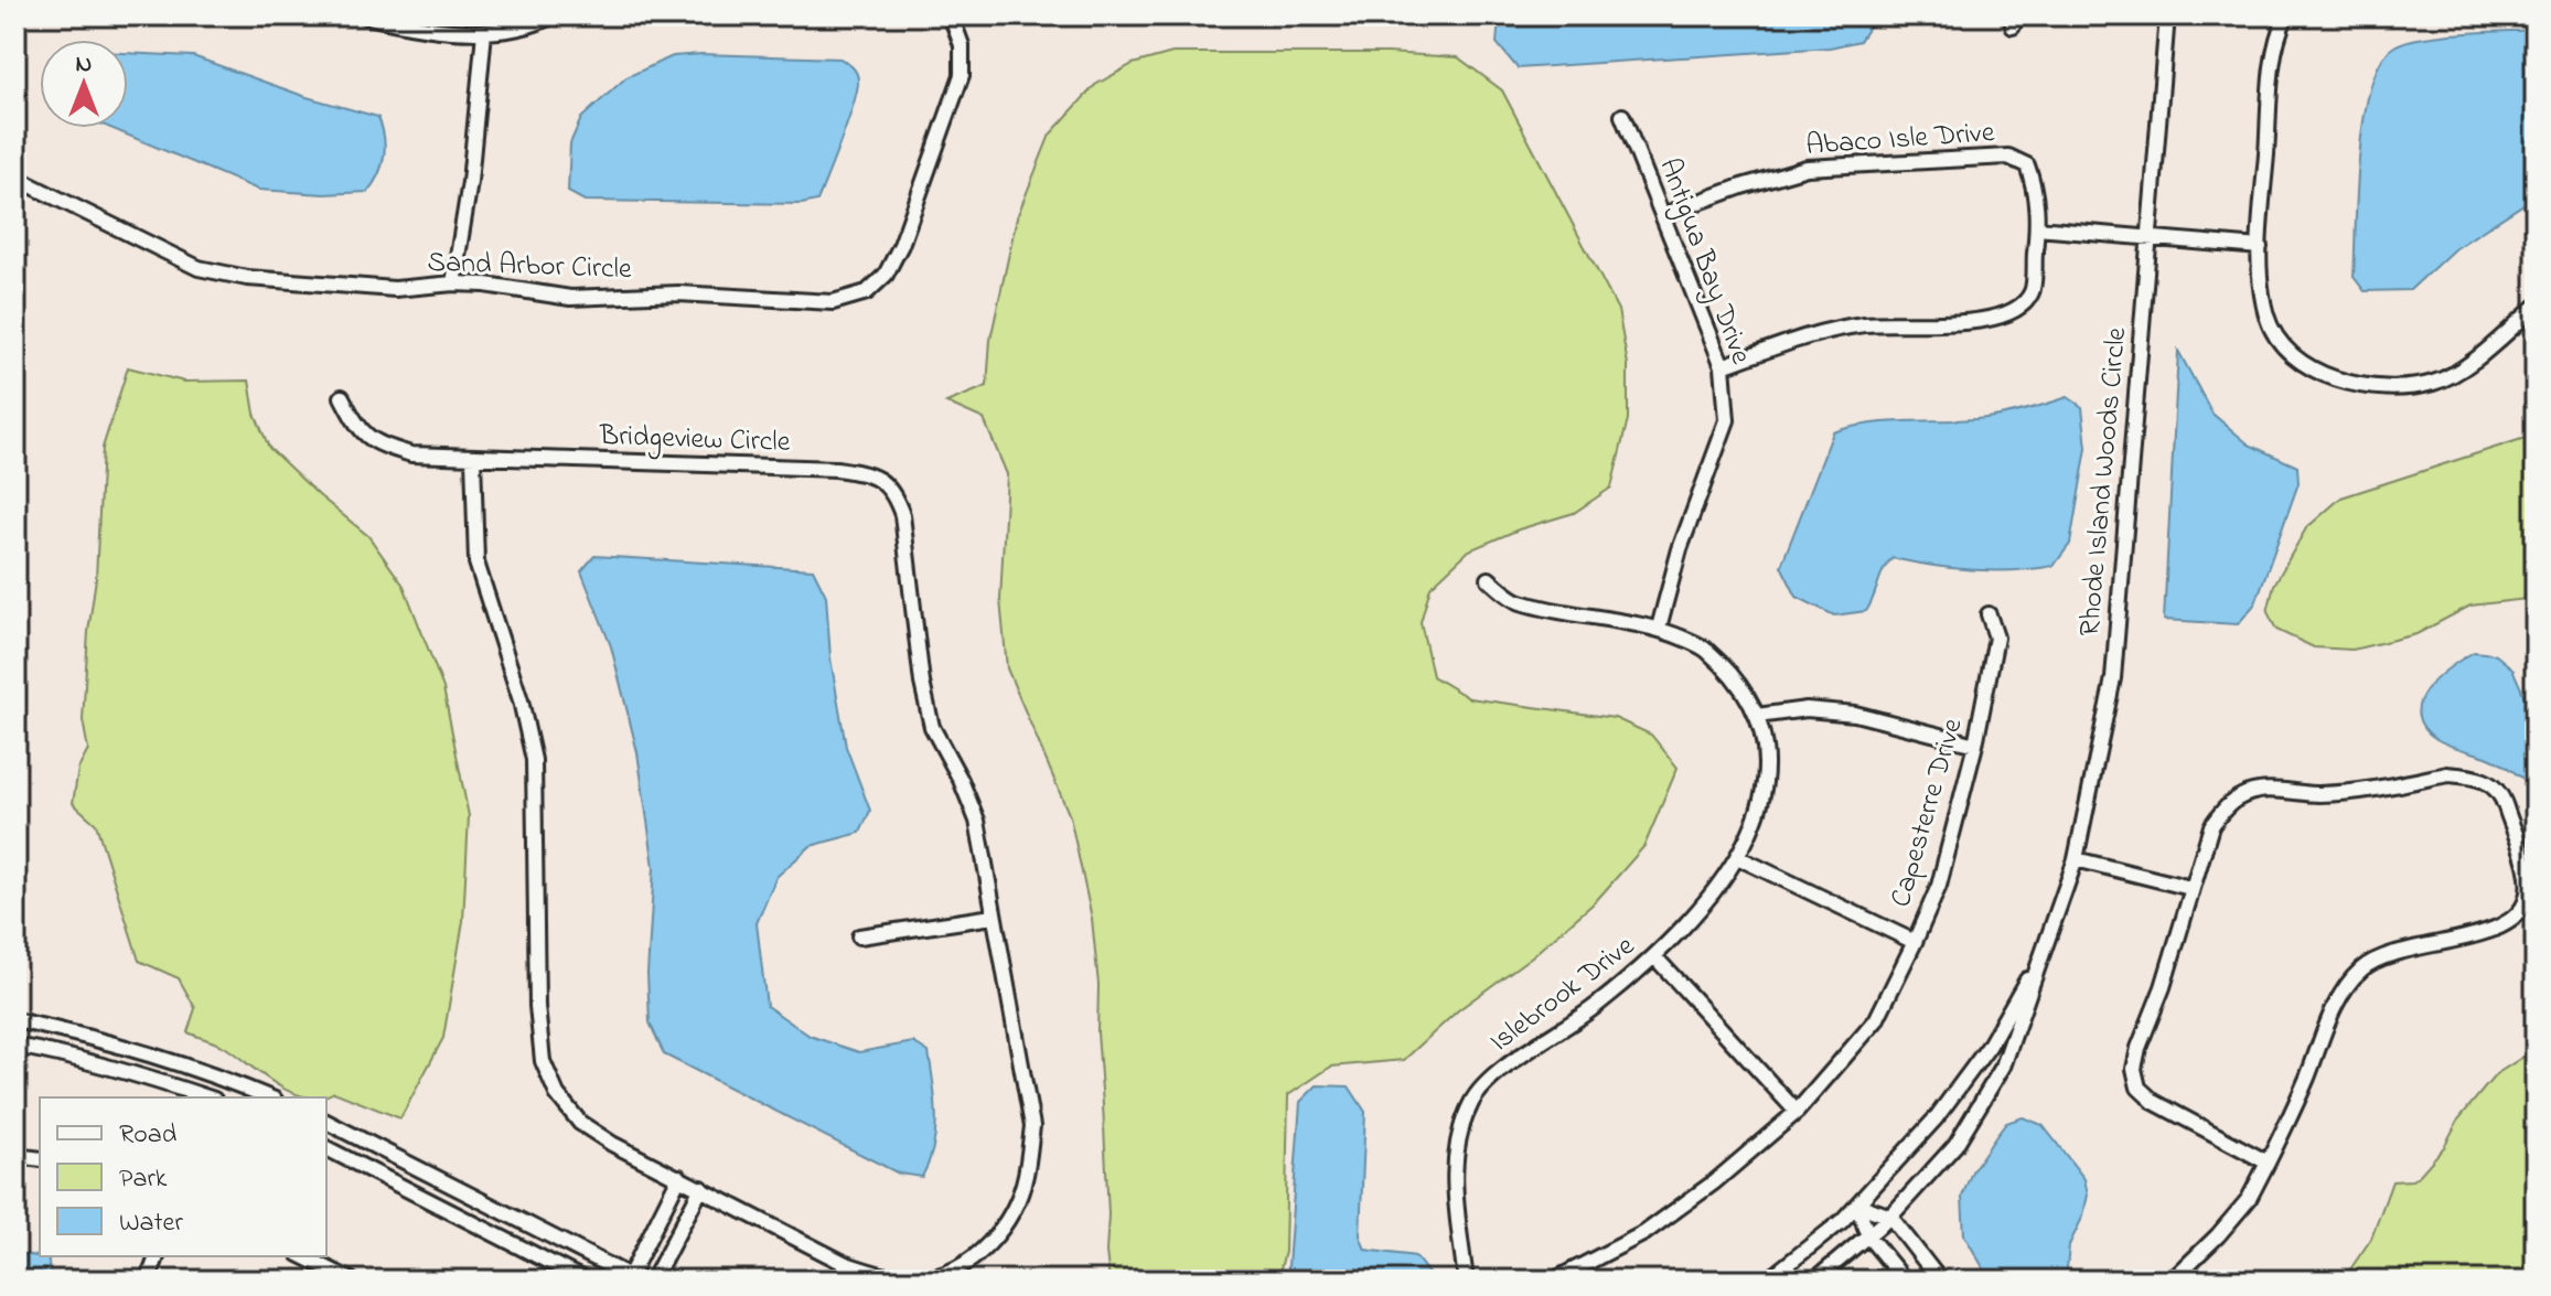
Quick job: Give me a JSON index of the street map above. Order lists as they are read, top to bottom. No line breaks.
{"streets":{"street":["Abaco Isle Drive","Antigua Bay Drive","Sand Arbor Circle","Bridgeview Circle","Rhode Island Woods Circle","Capesterre Drive","Islebrook Drive"]},"crossings":[["Abaco Isle Drive","Antigua Bay Drive"],["Antigua Bay Drive","Islebrook Drive"]],"legend":["Road","Park","Water"],"north":"top"}
